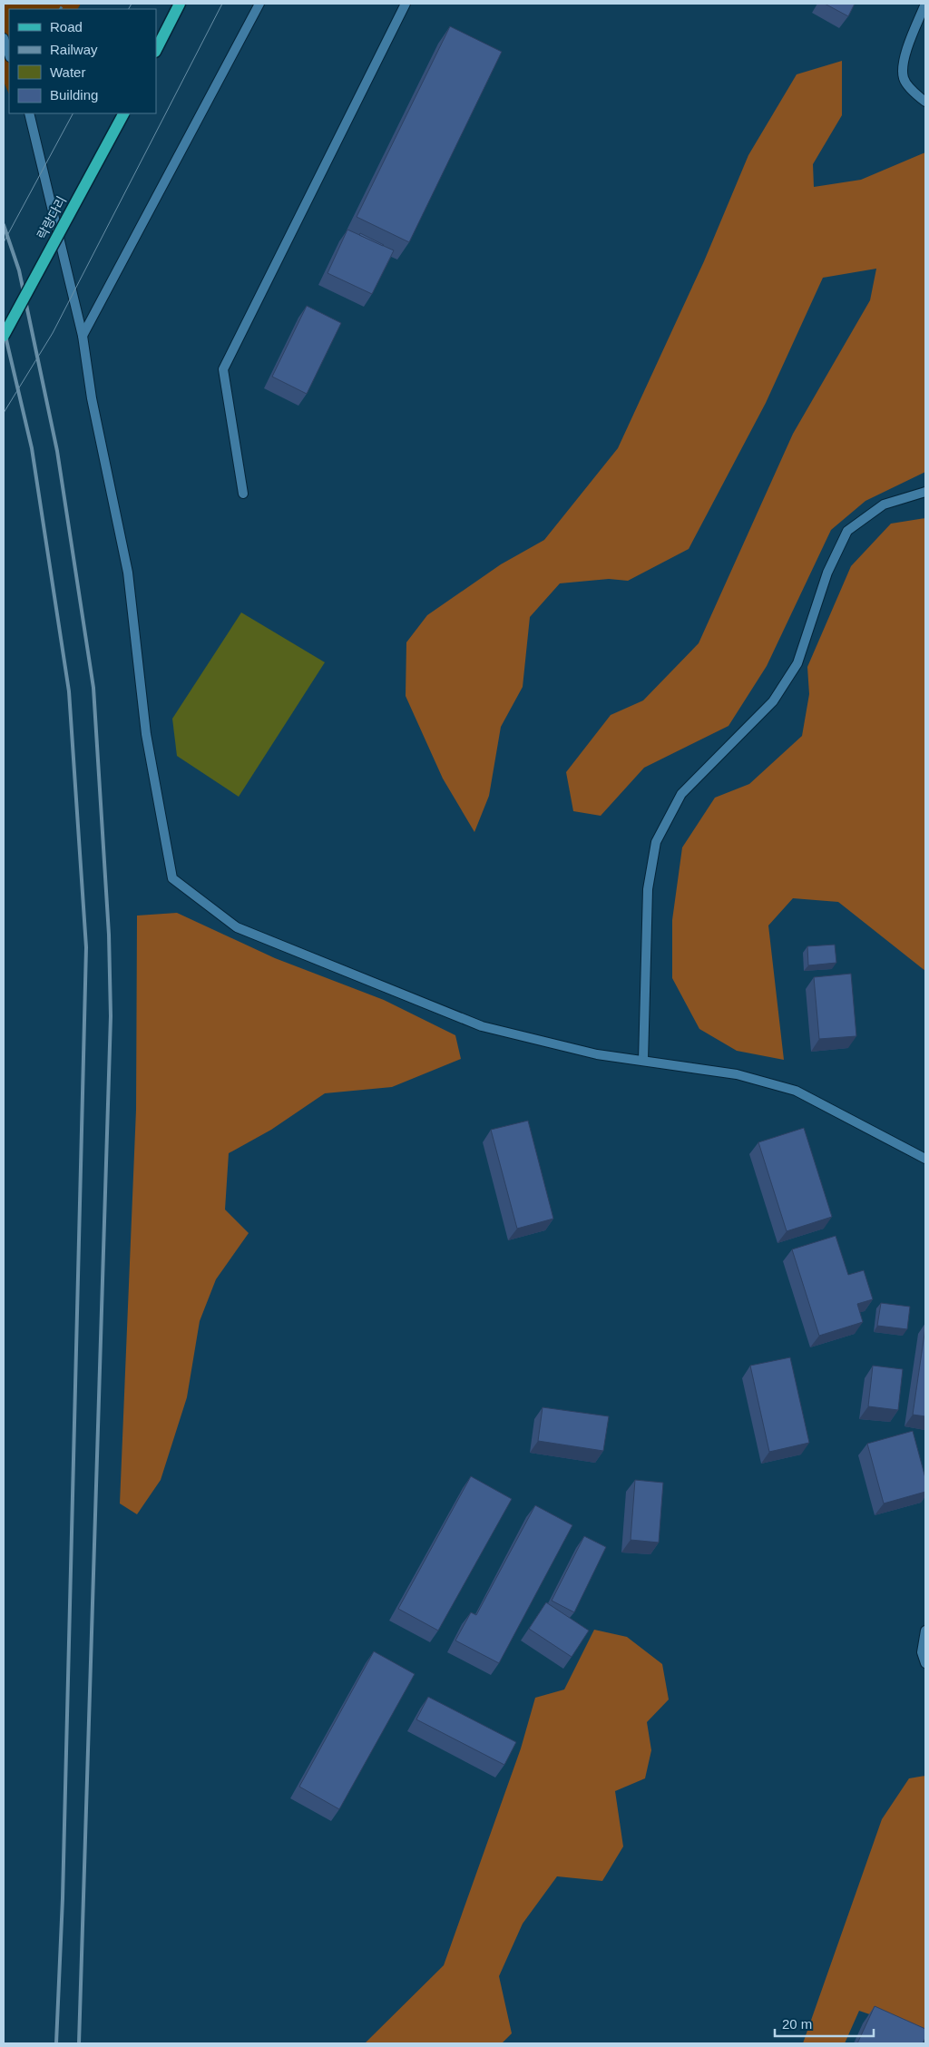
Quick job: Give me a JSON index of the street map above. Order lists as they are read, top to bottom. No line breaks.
{"streets":{"main road":["락랑다리"]},"legend":["Road","Railway","Water","Building"],"scale_bar":"20 m"}
